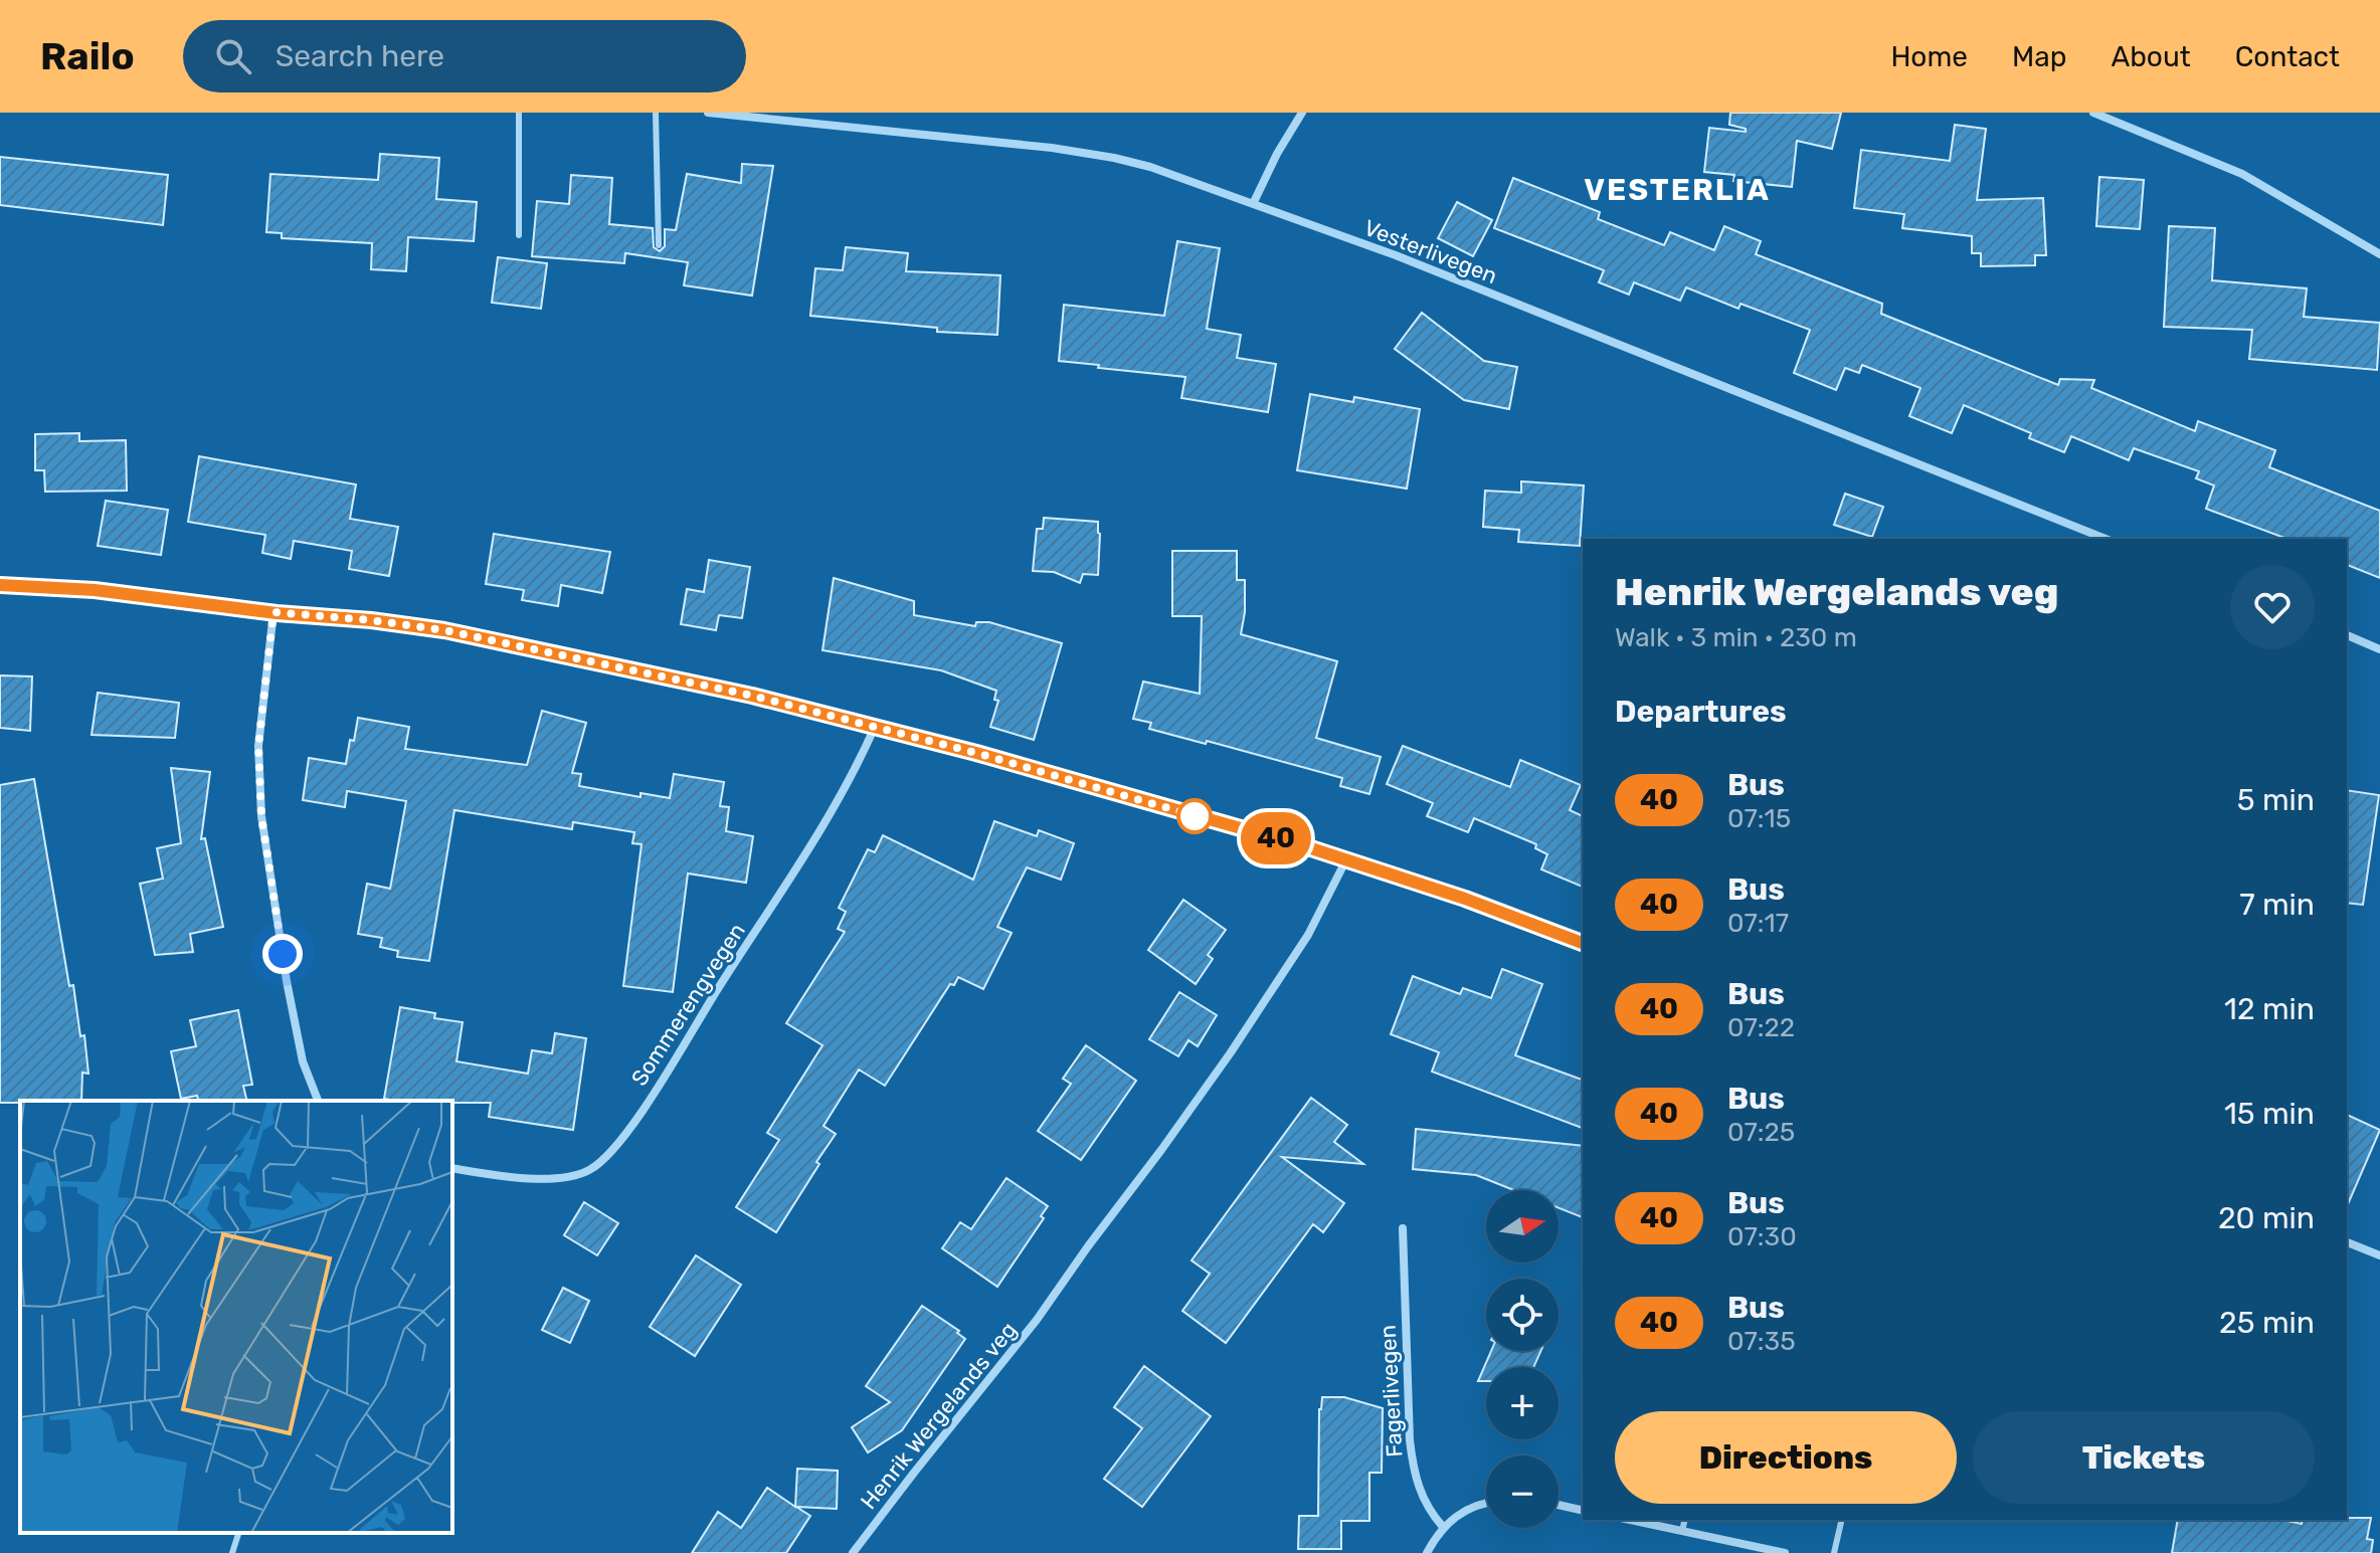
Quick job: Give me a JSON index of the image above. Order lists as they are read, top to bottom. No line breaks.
{"streets":{"street":["Vesterlivegen","Sommerengvegen","Fagerlivegen","Henrik Wergelands veg"]},"districts":["VESTERLIA"],"lines":["bus line 40"],"north":"right","page":{"header":"Railo","search":"Search here","nav":["Home","Map","About","Contact"],"on_map":"40","heading":[["Henrik Wergelands veg","Walk · 3 min · 230 m"],"Departures"],"list":[{"mark":"40","name":"Bus","note":"07:15","value":"5 min"},{"mark":"40","name":"Bus","note":"07:17","value":"7 min"},{"mark":"40","name":"Bus","note":"07:22","value":"12 min"},{"mark":"40","name":"Bus","note":"07:25","value":"15 min"},{"mark":"40","name":"Bus","note":"07:30","value":"20 min"},{"mark":"40","name":"Bus","note":"07:35","value":"25 min"}],"map_buttons":["+","−"],"buttons":["Directions","Tickets"]}}
